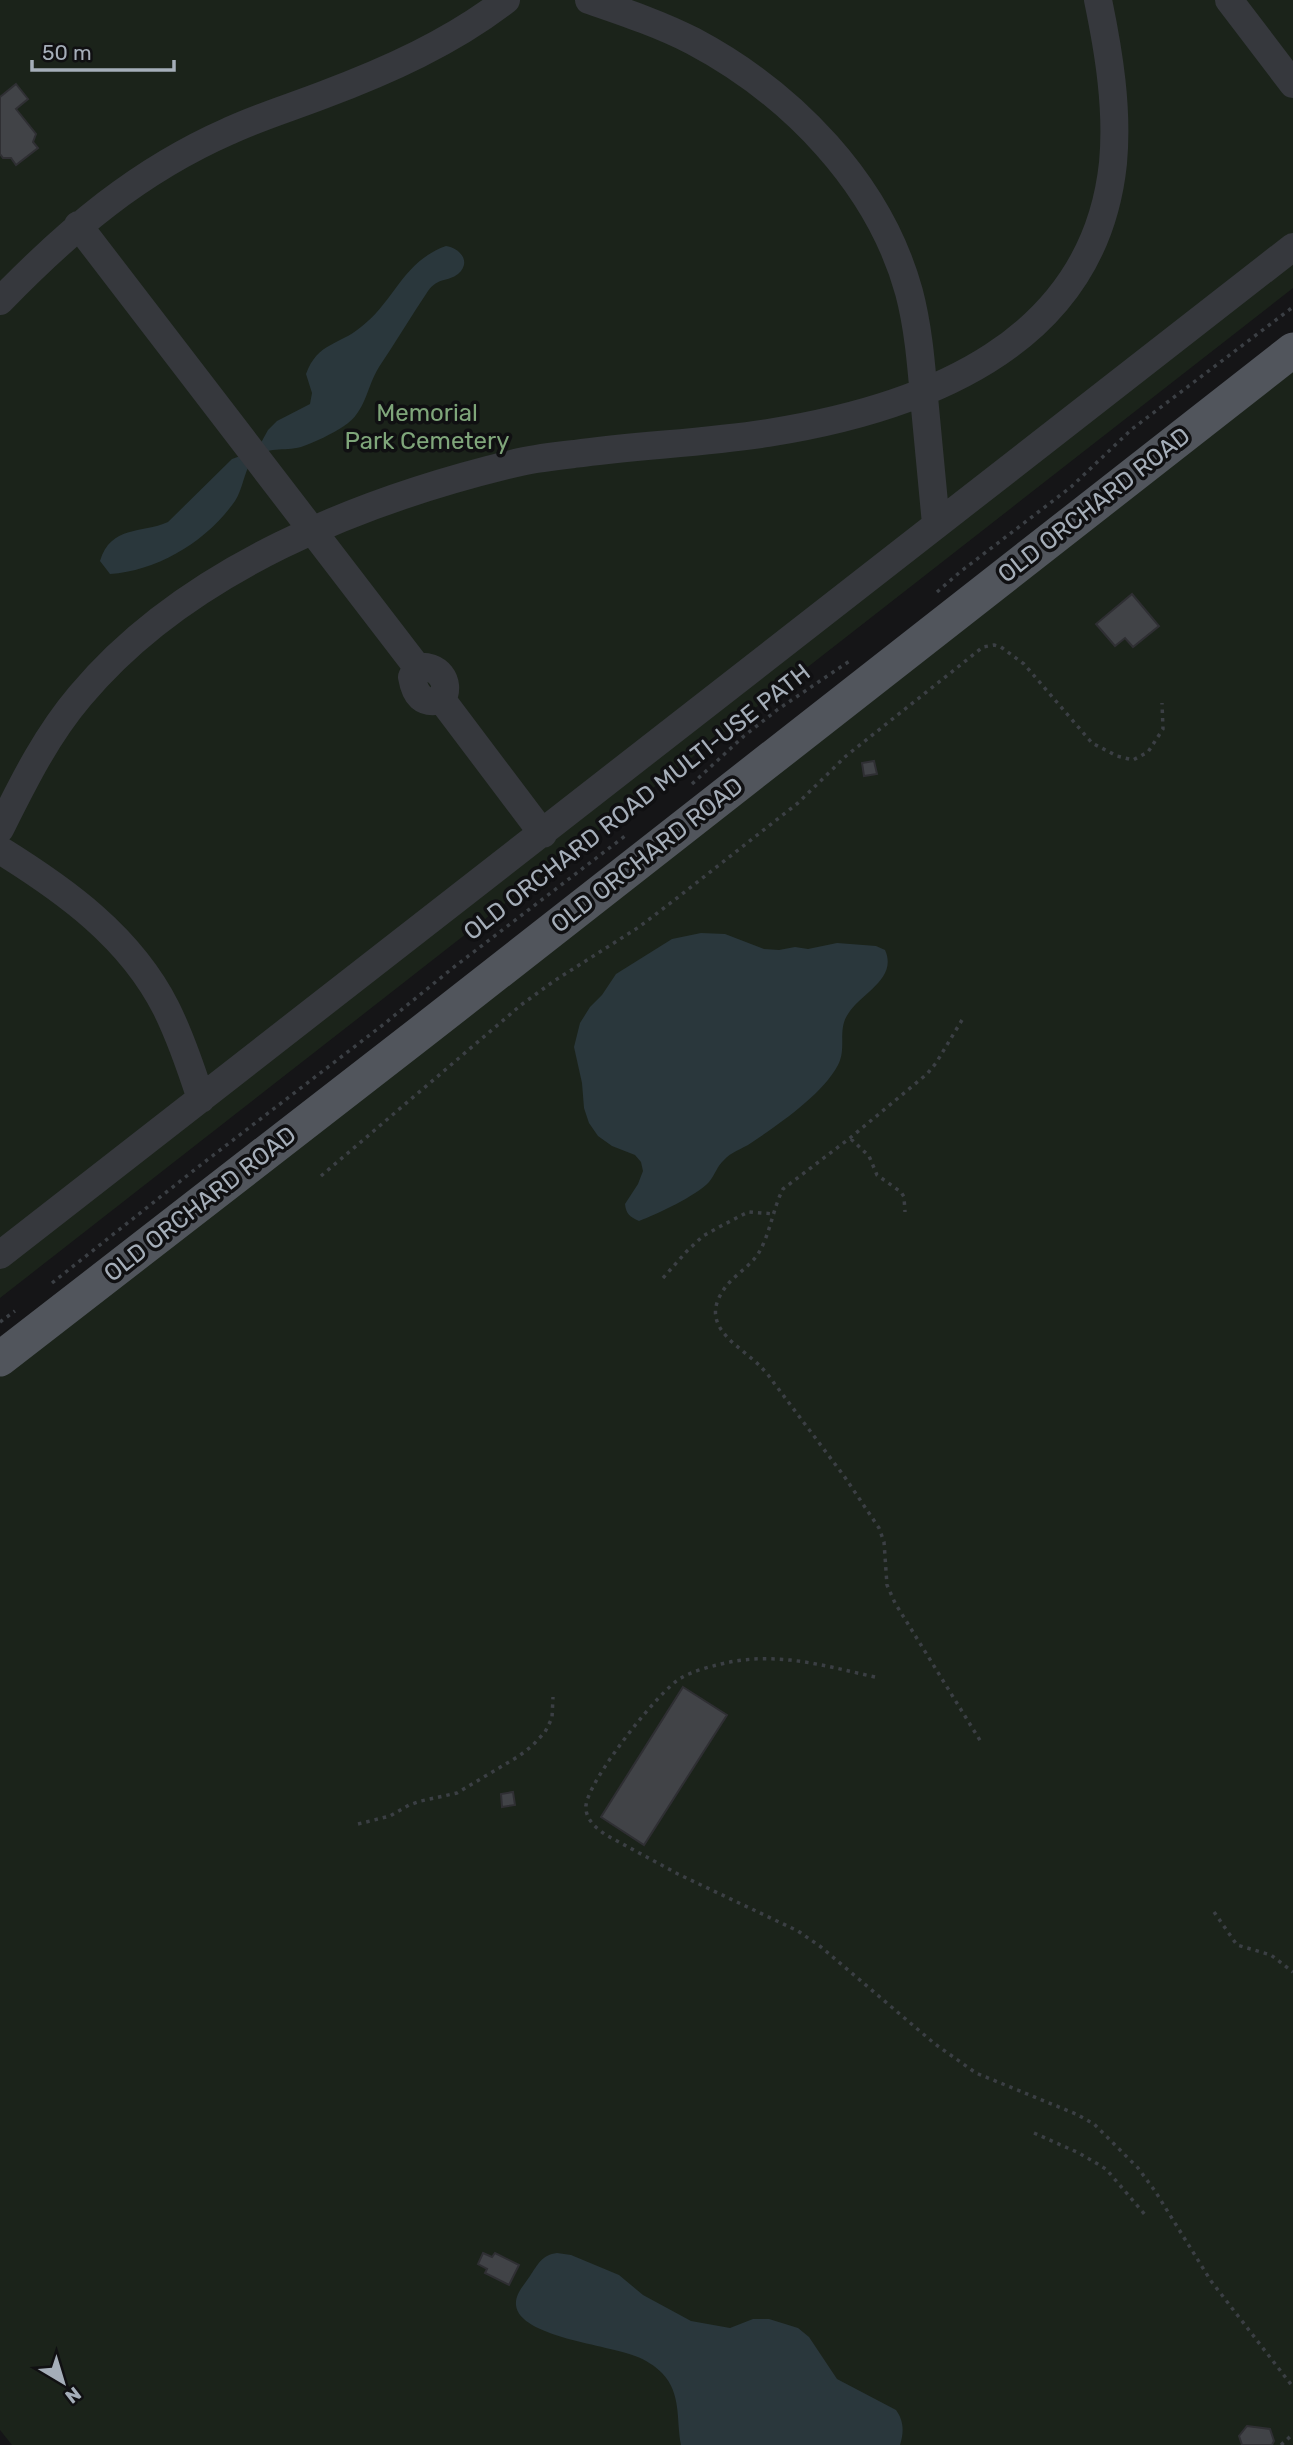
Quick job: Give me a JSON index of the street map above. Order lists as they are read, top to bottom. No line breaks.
{"streets":{"main road":["OLD ORCHARD ROAD"],"path":["OLD ORCHARD ROAD MULTI-USE PATH"]},"parks":["Memorial Park Cemetery"],"scale_bar":"50 m","north":"bottom right"}
